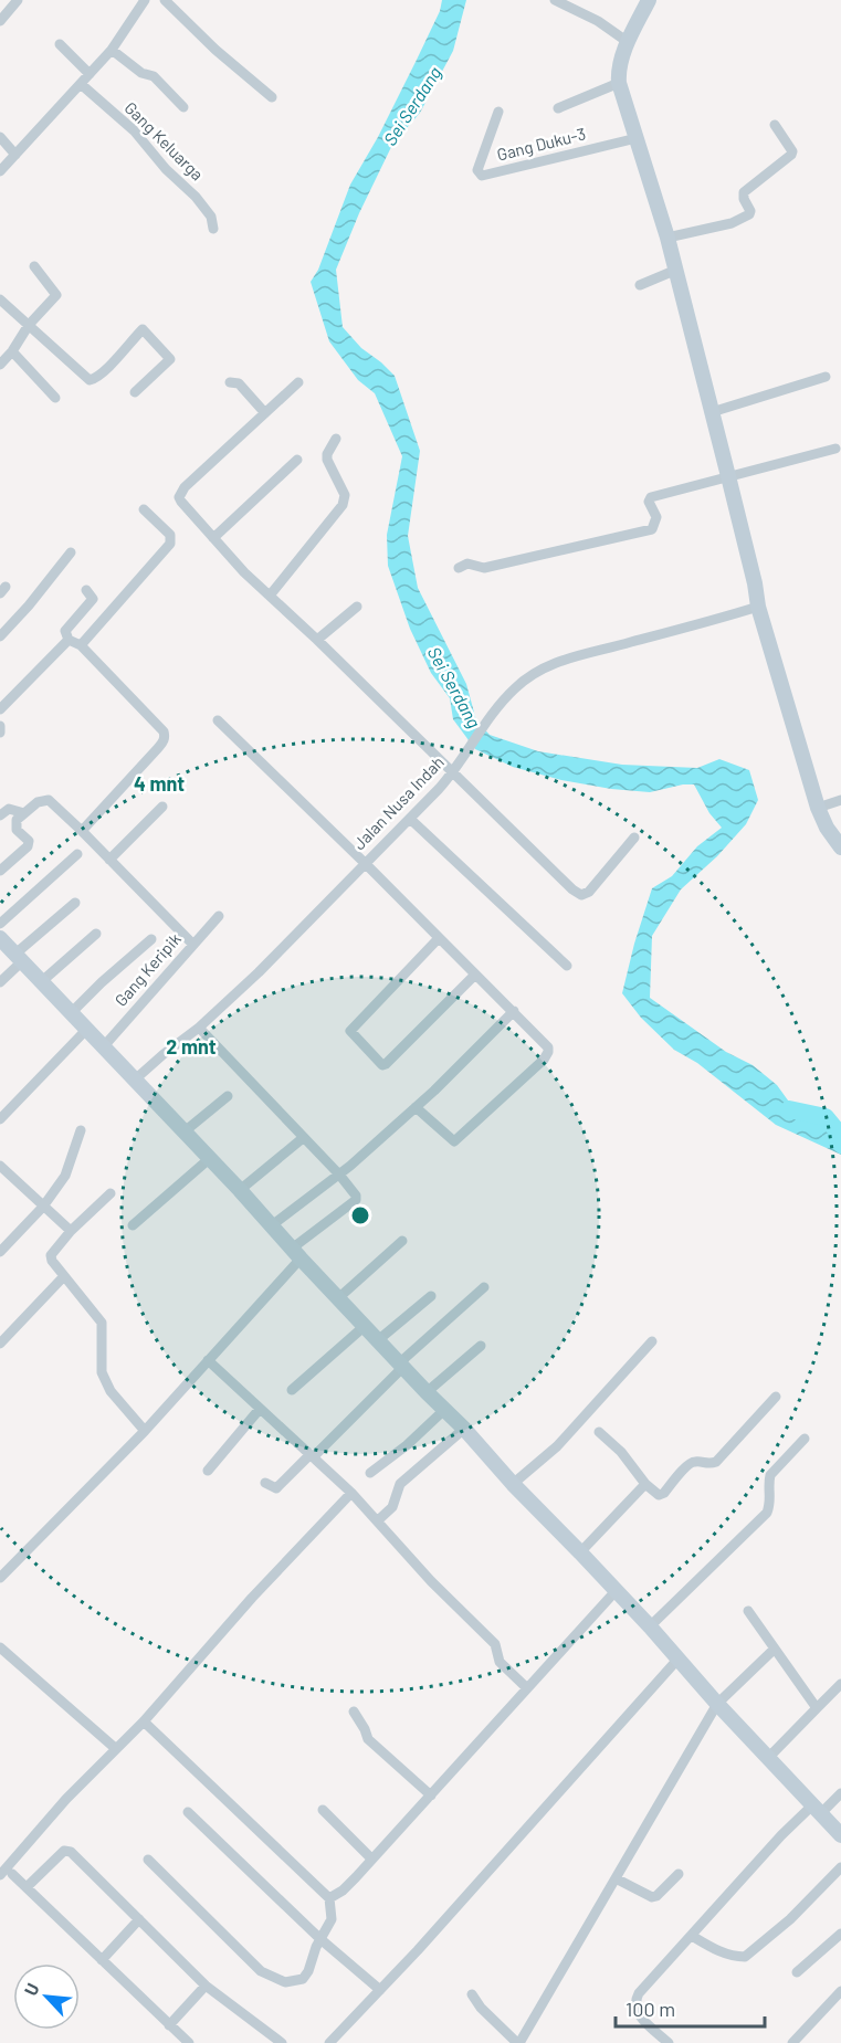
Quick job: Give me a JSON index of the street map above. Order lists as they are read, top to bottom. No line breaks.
{"streets":{"street":["Gang Keluarga","Gang Duku-3","Jalan Nusa Indah","Gang Keripik"]},"water":["Sei Serdang"],"scale_bar":"100 m","north":"top left","rings":["4 mnt","2 mnt"]}
